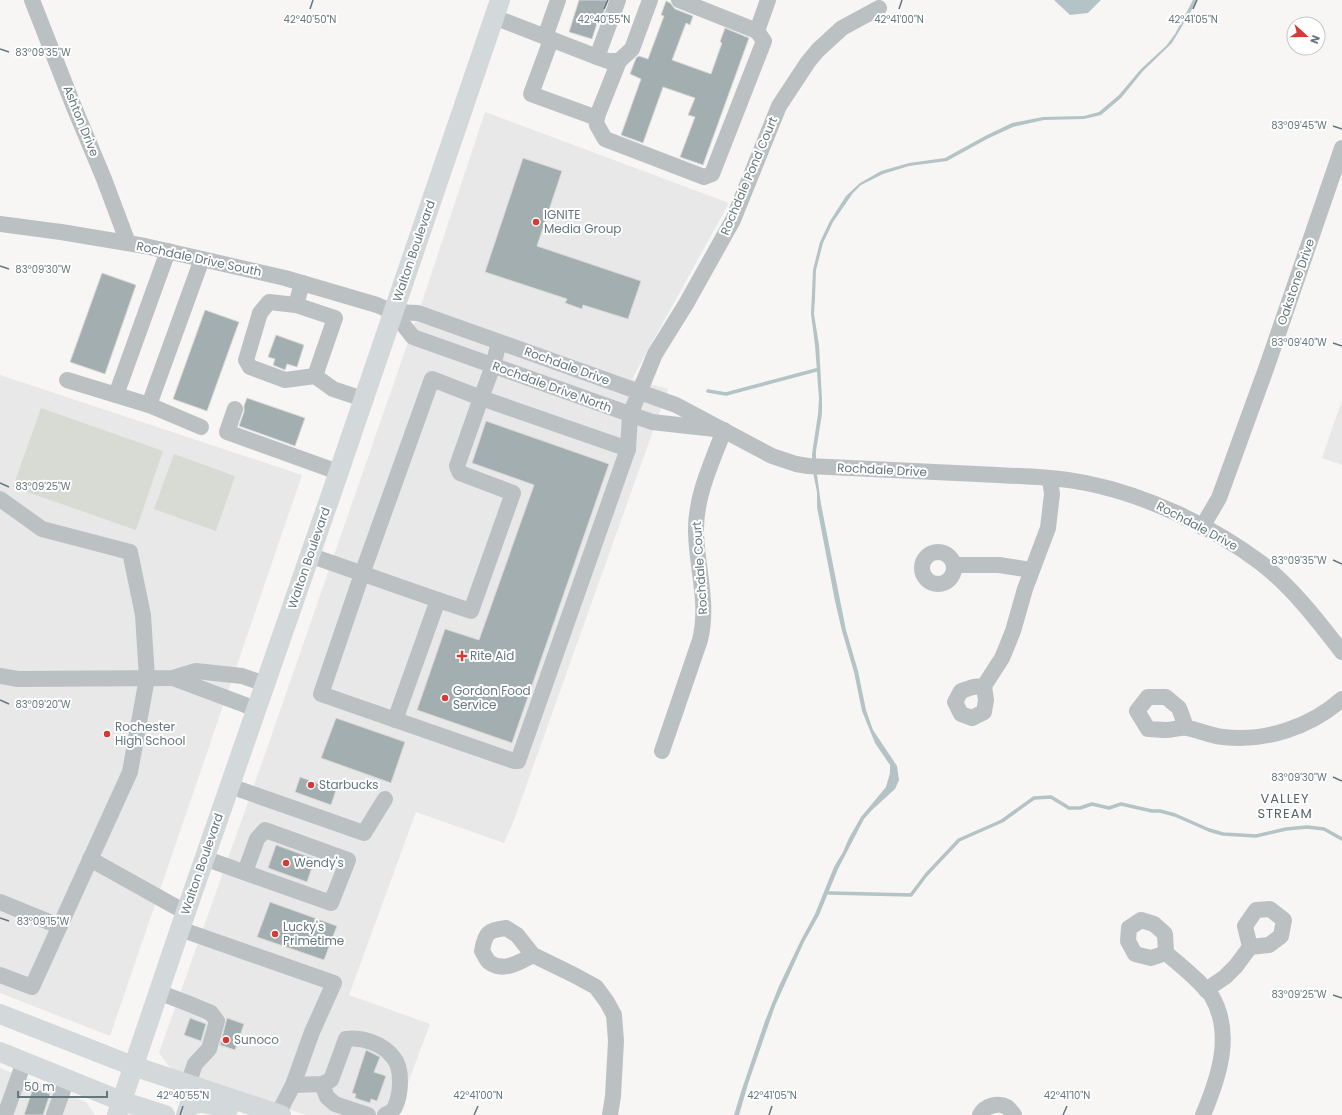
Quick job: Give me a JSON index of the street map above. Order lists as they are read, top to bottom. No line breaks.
{"streets":{"main road":["Walton Boulevard"],"street":["Ashton Drive","Rochdale Pond Court","Rochdale Drive South","Oakstone Drive","Rochdale Drive","Rochdale Drive North","Rochdale Court"]},"crossings":[["Ashton Drive","Rochdale Drive South"],["Rochdale Pond Court","Rochdale Drive"],["Rochdale Pond Court","Rochdale Drive North"],["Walton Boulevard","Rochdale Drive South"],["Walton Boulevard","Rochdale Drive"],["Walton Boulevard","Rochdale Drive North"],["Rochdale Drive South","Rochdale Drive"],["Rochdale Drive South","Rochdale Drive North"],["Oakstone Drive","Rochdale Drive"],["Rochdale Drive","Rochdale Drive North"],["Rochdale Drive","Rochdale Court"],["Rochdale Drive North","Rochdale Court"]],"districts":["VALLEY STREAM"],"places":{"other":["IGNITE Media Group","Gordon Food Service","Rochester High School","Starbucks","Wendy's","Lucky's Primetime","Sunoco"],"health":["Rite Aid"]},"scale_bar":"50 m","north":"right","coordinates":["42°40'50\"N","42°40'55\"N","42°41'00\"N","42°41'05\"N","83°09'35\"W","83°09'45\"W","83°09'30\"W","83°09'40\"W","83°09'25\"W","83°09'20\"W","83°09'15\"W","42°41'10\"N"]}
